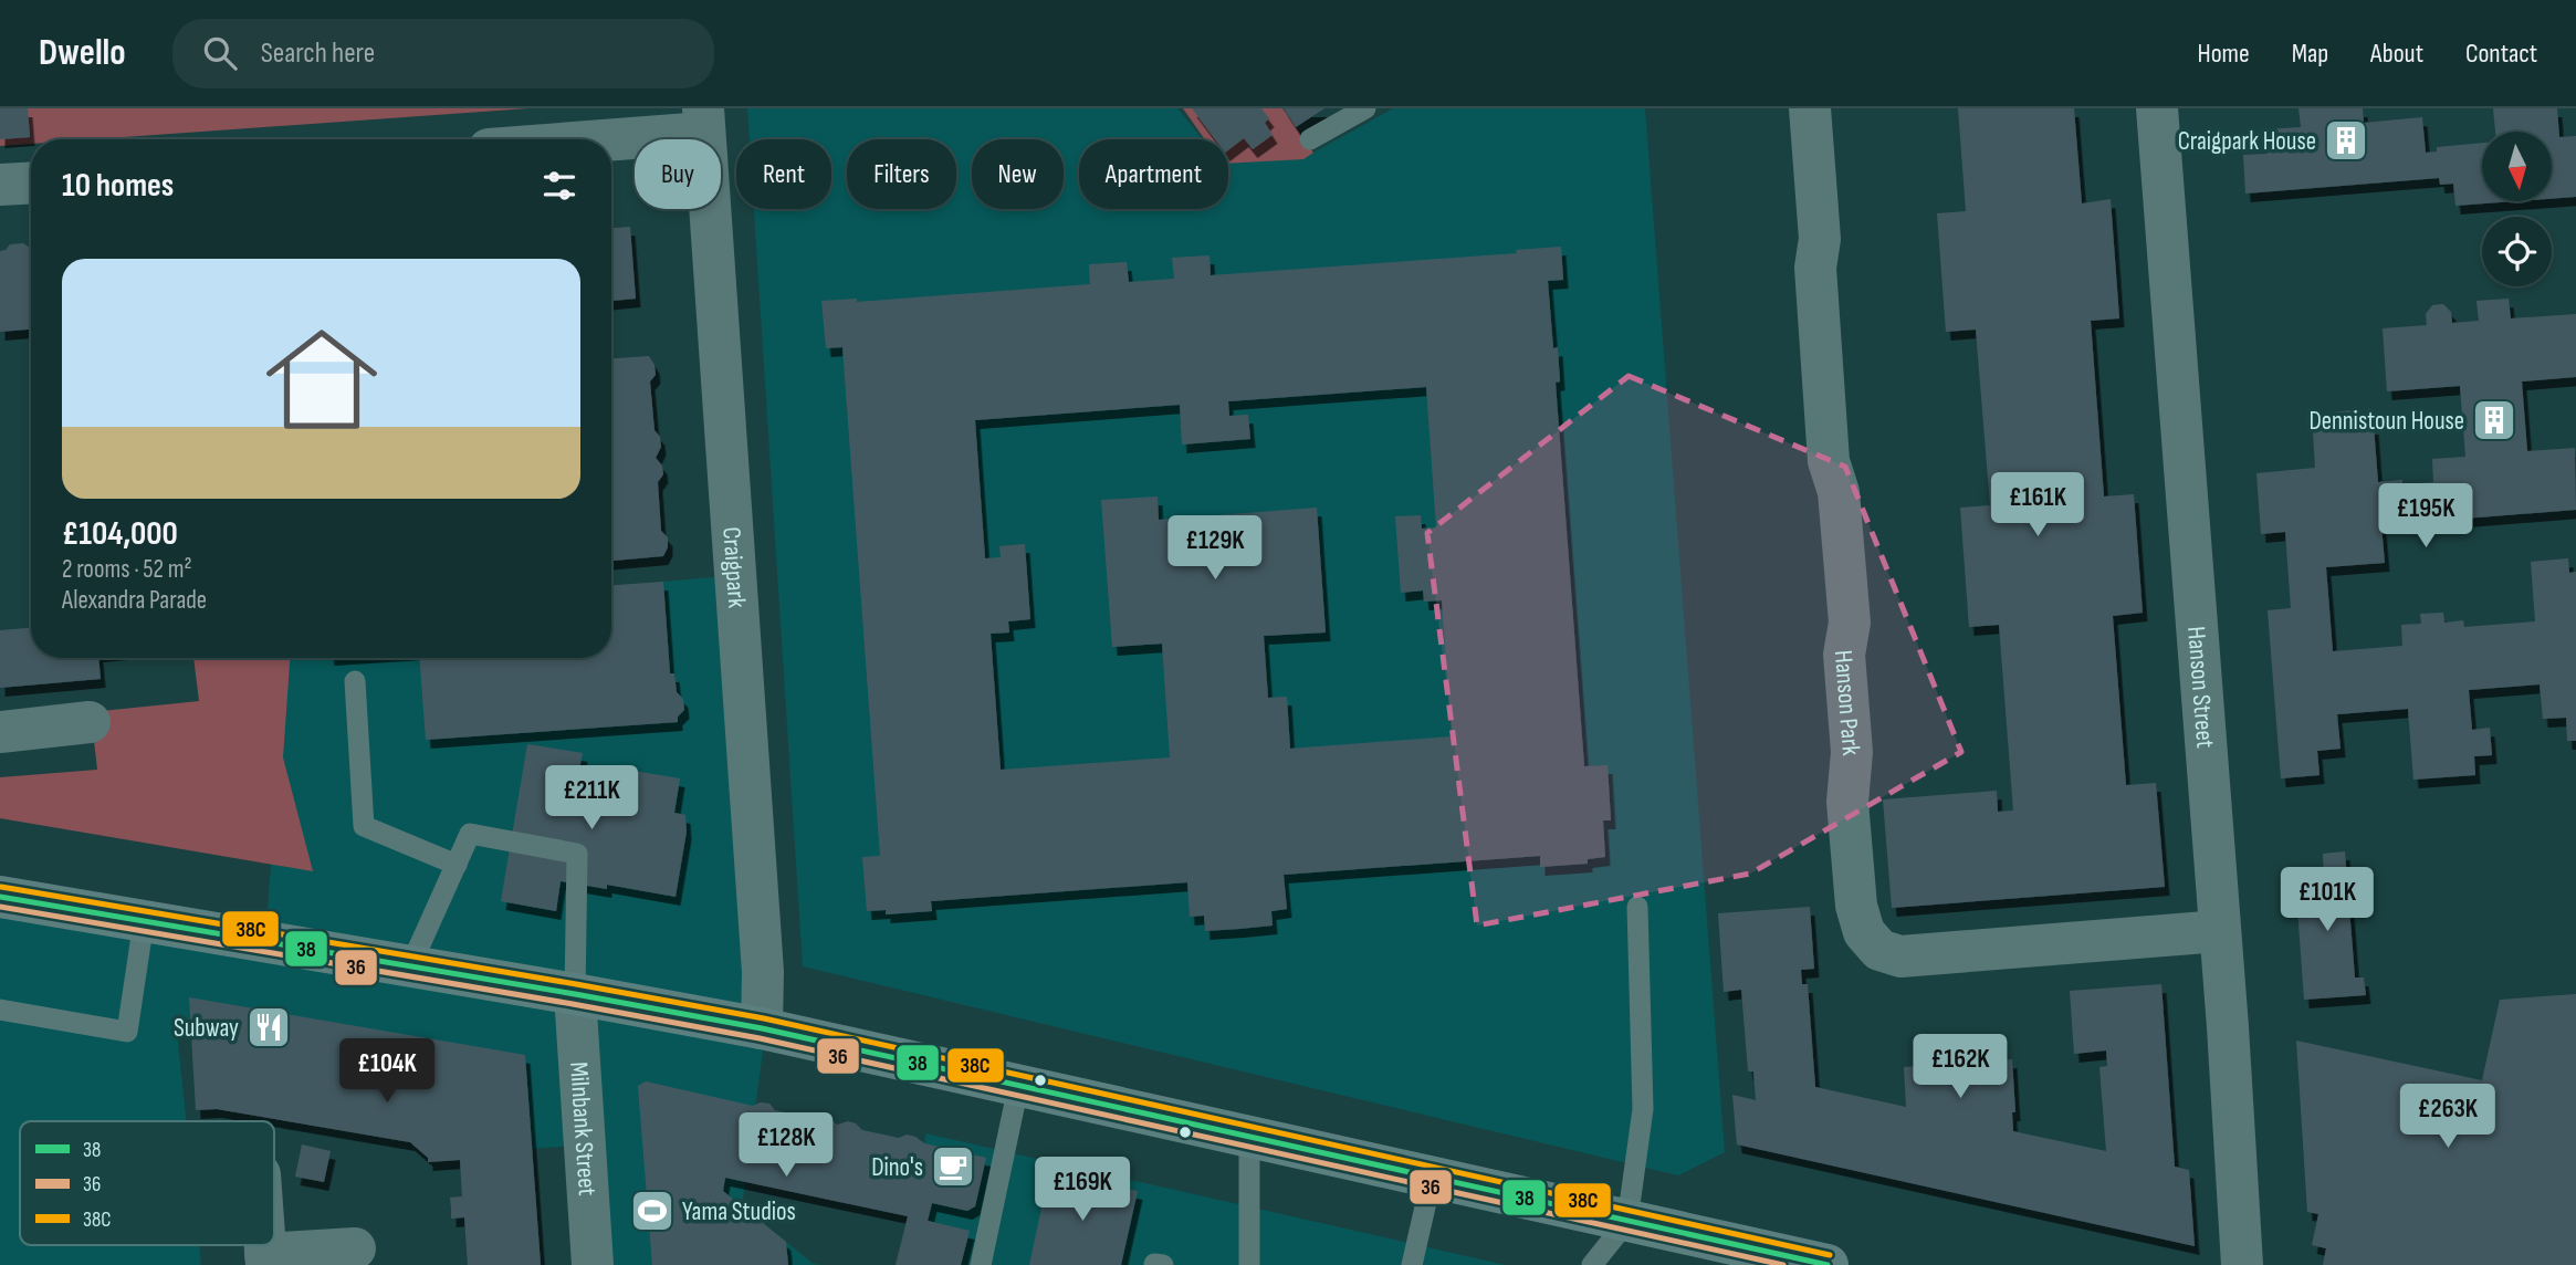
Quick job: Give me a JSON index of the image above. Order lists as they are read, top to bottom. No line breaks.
{"streets":{"street":["Craigpark","Hanson Street","Hanson Park","Milnbank Street"]},"crossings":[["Hanson Street","Hanson Park"]],"places":{"building":["Craigpark House","Dennistoun House"],"restaurant":["Subway"],"cafe":["Dino's"],"sports":["Yama Studios"]},"lines":["transit line 38C","transit line 38","transit line 36"],"legend":["38","36","38C"],"north":"bottom","page":{"header":"Dwello","search":"Search here","nav":["Home","Map","About","Contact"],"chip":["Buy","Rent","Filters","New","Apartment"],"heading":"10 homes","list":[{"name":"£104,000","note":"2 rooms · 52 m² · Alexandra Parade"}],"price":["£161K","£195K","£129K","£211K","£101K","£162K","£104K","£263K","£128K","£169K"]}}
